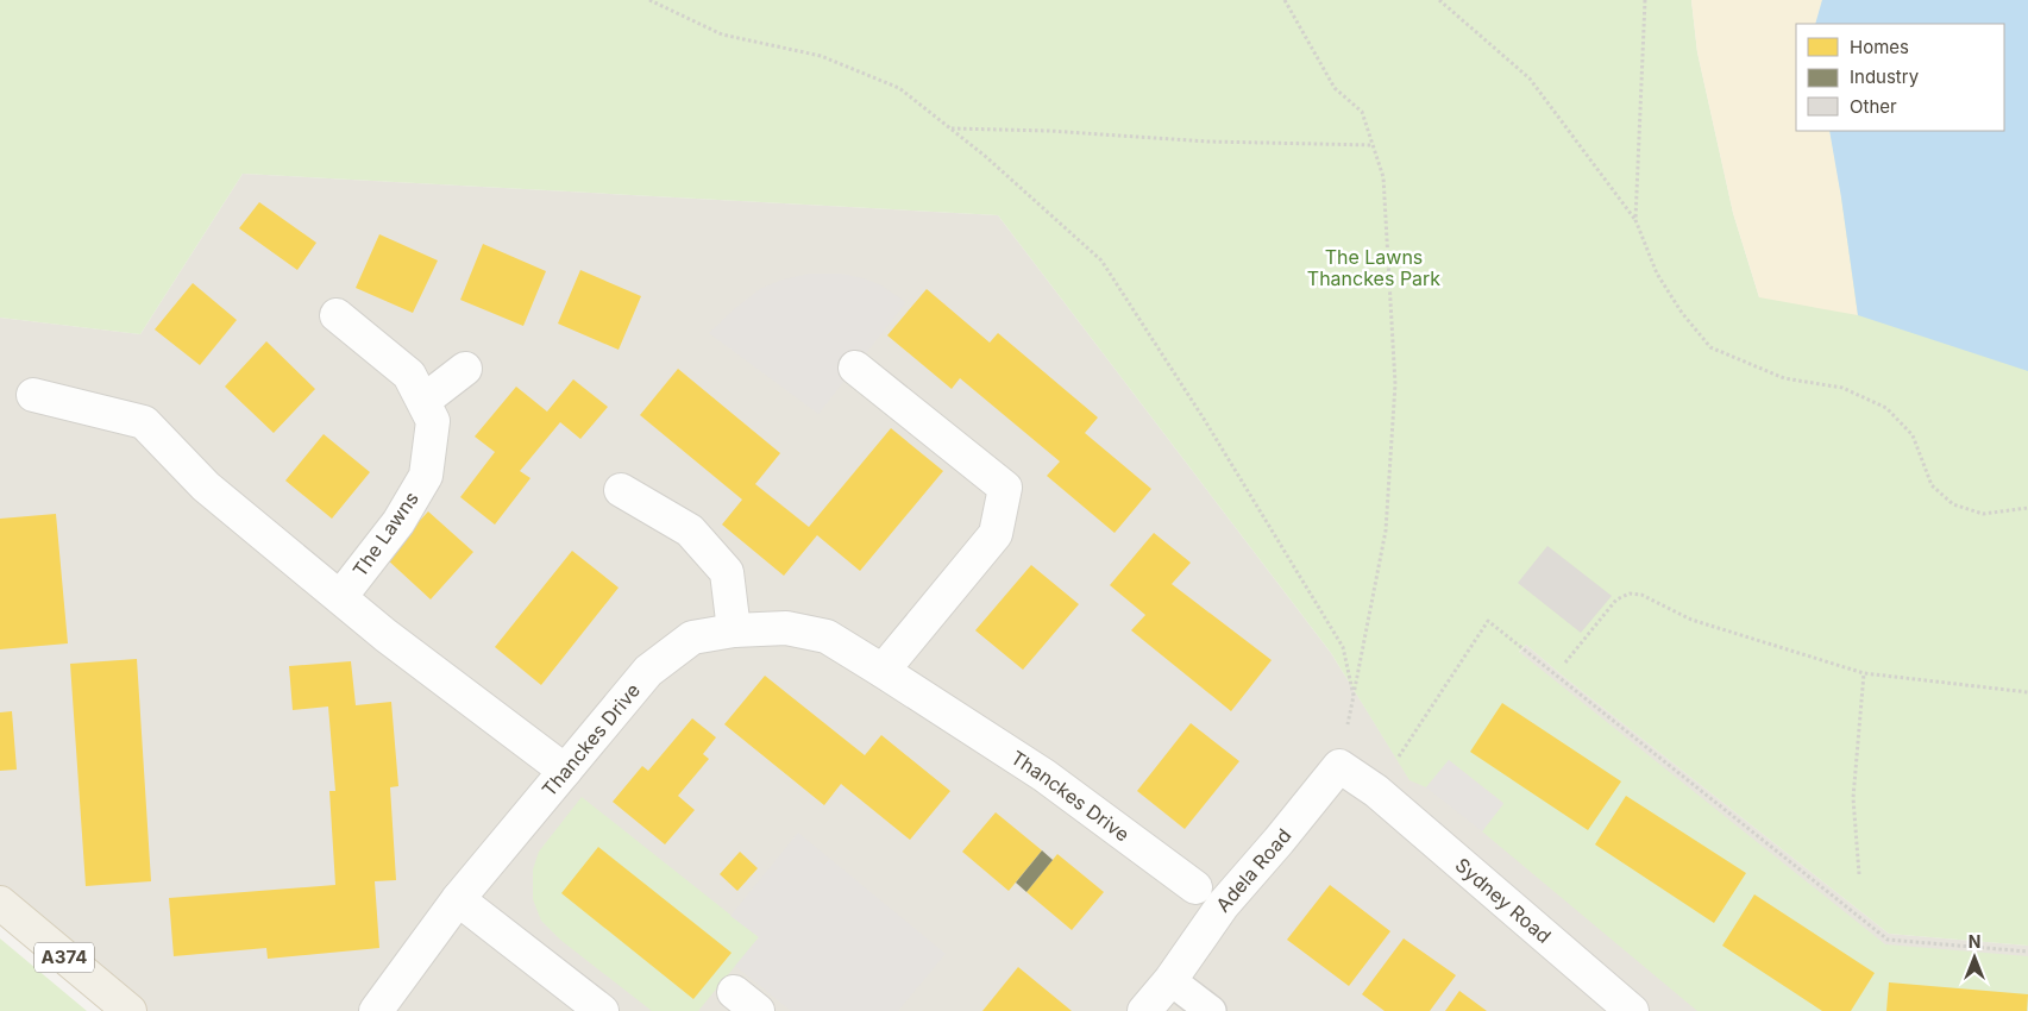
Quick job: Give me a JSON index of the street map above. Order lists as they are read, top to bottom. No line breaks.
{"streets":{"main road":["A374"],"street":["The Lawns","Thanckes Drive","Adela Road","Sydney Road"]},"parks":["The Lawns Thanckes Park"],"legend":["Homes","Industry","Other"],"north":"top"}
